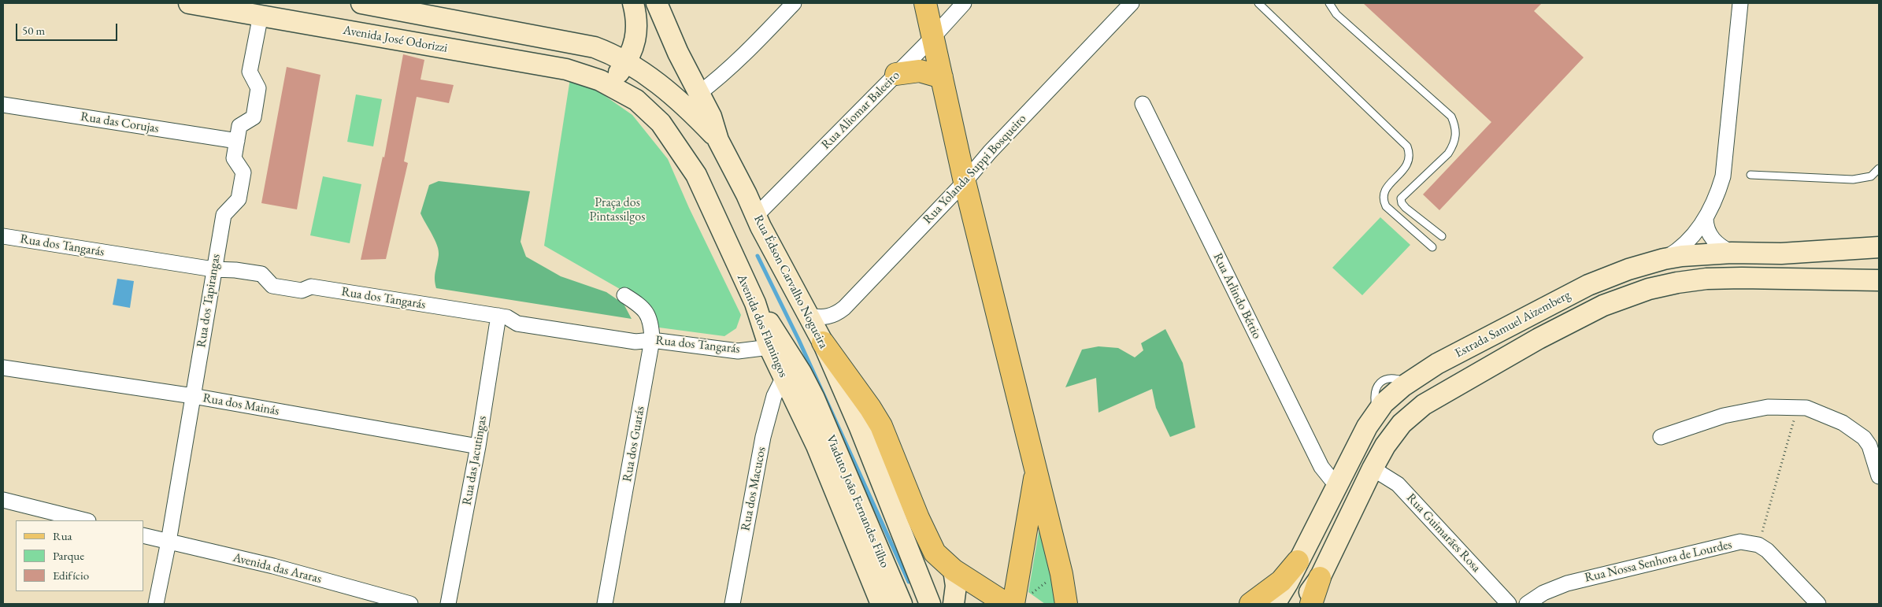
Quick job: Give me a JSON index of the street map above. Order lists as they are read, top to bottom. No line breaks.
{"streets":{"main road":["Avenida José Odorizzi","Rua Édson Carvalho Nogueira","Estrada Samuel Aizemberg","Avenida dos Flamingos","Viaduto João Fernandes Filho"],"street":["Rua Aliomar Baleeiro","Rua das Corujas","Rua Yolanda Suppi Bosqueiro","Rua dos Tangarás","Rua Arlindo Béttio","Rua dos Tapirangas","Rua dos Mainás","Rua dos Guarás","Rua das Jacutingas","Rua dos Macucos","Rua Guimarães Rosa","Rua Nossa Senhora de Lourdes","Avenida das Araras"]},"crossings":[["Avenida José Odorizzi","Rua dos Tapirangas"],["Avenida José Odorizzi","Avenida dos Flamingos"],["Rua Aliomar Baleeiro","Rua Édson Carvalho Nogueira"],["Rua das Corujas","Rua dos Tapirangas"],["Rua Yolanda Suppi Bosqueiro","Rua Édson Carvalho Nogueira"],["Rua dos Tangarás","Rua dos Tapirangas"],["Rua dos Tangarás","Avenida dos Flamingos"],["Rua dos Tangarás","Rua dos Guarás"],["Rua dos Tangarás","Rua das Jacutingas"],["Rua Arlindo Béttio","Estrada Samuel Aizemberg"],["Rua dos Tapirangas","Rua dos Mainás"],["Rua dos Tapirangas","Avenida das Araras"],["Estrada Samuel Aizemberg","Rua Guimarães Rosa"],["Avenida dos Flamingos","Rua dos Macucos"],["Avenida dos Flamingos","Viaduto João Fernandes Filho"],["Rua dos Mainás","Rua das Jacutingas"]],"parks":["Praça dos Pintassilgos"],"legend":["Rua","Parque","Edifício"],"scale_bar":"50 m"}
